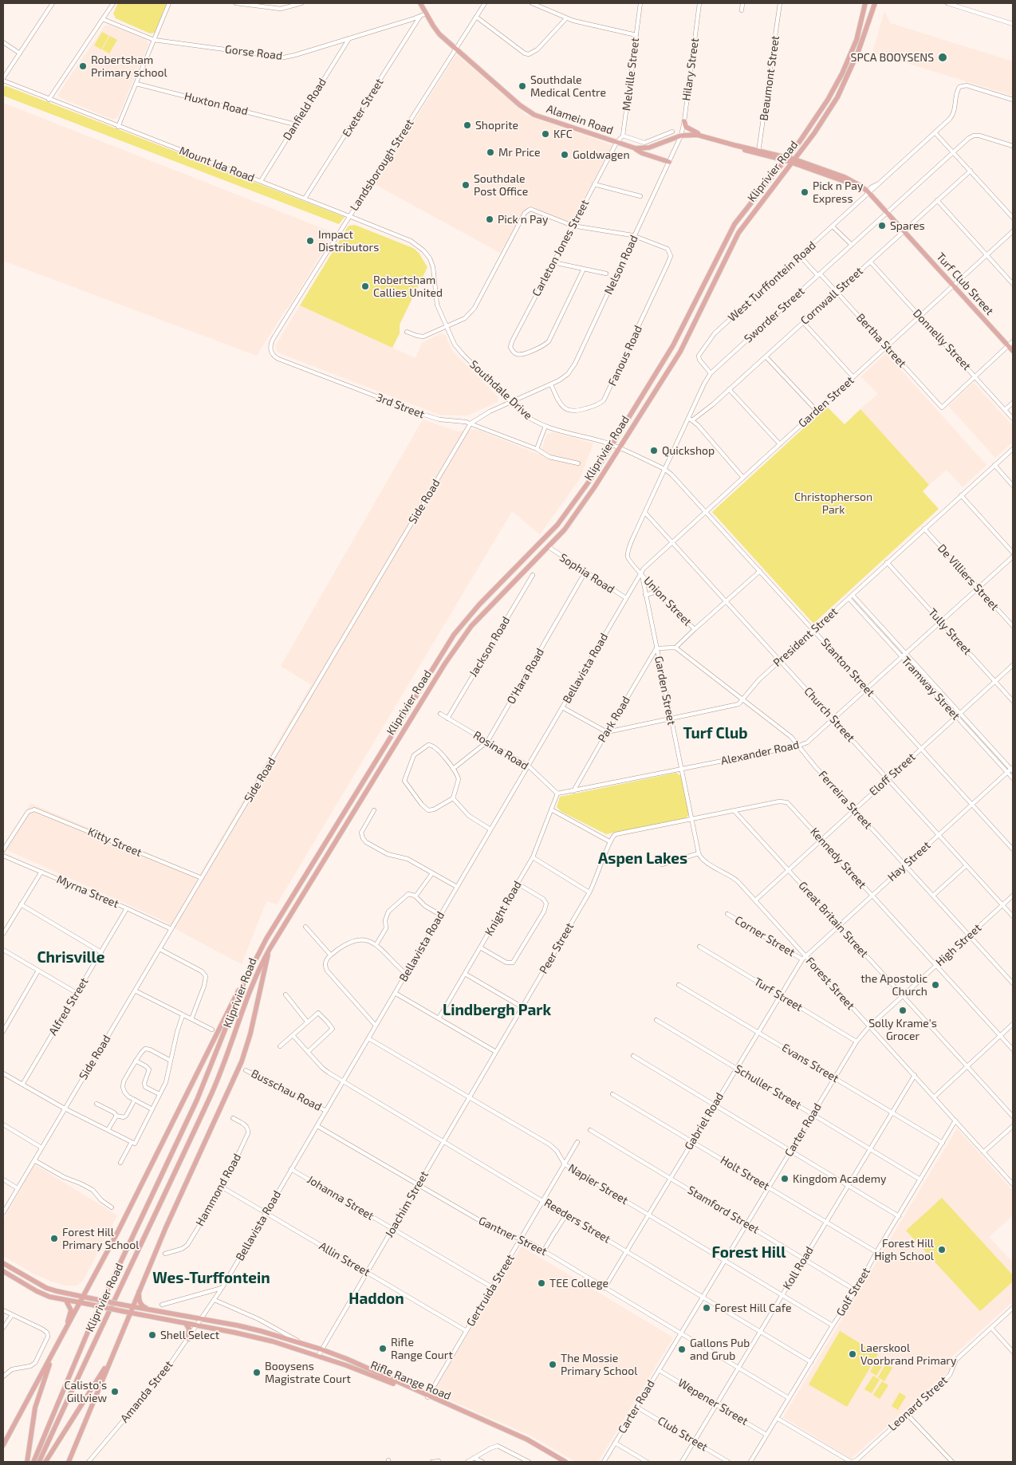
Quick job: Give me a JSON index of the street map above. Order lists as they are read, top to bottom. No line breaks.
{"streets":{"main road":["Alamein Road","Kliprivier Road","Turf Club Street","Rifle Range Road"],"street":["Gorse Road","Hilary Street","Melville Street","Beaumont Street","Huxton Road","Exeter Street","Danfield Road","Mount Ida Road","Landsborough Street","Carleton Jones Street","Nelson Road","West Turffontein Road","Cornwall Street","Sworder Street","Donnelly Street","Bertha Street","Fanous Road","Southdale Drive","Garden Street","3rd Street","Side Road","Sophia Road","De Villiers Street","Union Street","Tully Street","President Street","Jackson Road","Stanton Street","Bellavista Road","O'Hara Road","Tramway Street","Church Street","Park Road","Rosina Road","Alexander Road","Eloff Street","Ferreira Street","Kitty Street","Kennedy Street","Hay Street","Myrna Street","Knight Road","Great Britain Street","Corner Street","High Street","Peer Street","Forest Street","Turf Street","Alfred Street","Evans Street","Schuller Street","Busschau Road","Gabriel Road","Carter Road","Holt Street","Napier Street","Hammond Road","Johanna Street","Joachim Street","Stamford Street","Reeders Street","Gantner Street","Allin Street","Koll Road","Gertruida Street","Golf Street","Amanda Street","Wepener Street","Leonard Street","Club Street"]},"crossings":[["Gorse Road","Exeter Street"],["Gorse Road","Danfield Road"],["Gorse Road","Alamein Road"],["Hilary Street","Alamein Road"],["Hilary Street","Nelson Road"],["Beaumont Street","Turf Club Street"],["Huxton Road","Danfield Road"],["Exeter Street","Mount Ida Road"],["Danfield Road","Mount Ida Road"],["Alamein Road","Landsborough Street"],["Alamein Road","Carleton Jones Street"],["Alamein Road","Nelson Road"],["Alamein Road","Turf Club Street"],["Mount Ida Road","Landsborough Street"],["Mount Ida Road","Southdale Drive"],["Landsborough Street","3rd Street"],["Kliprivier Road","Turf Club Street"],["Kliprivier Road","Southdale Drive"],["Kliprivier Road","Sophia Road"],["Nelson Road","Fanous Road"],["Nelson Road","Side Road"],["West Turffontein Road","Turf Club Street"],["West Turffontein Road","Sworder Street"],["West Turffontein Road","Bertha Street"],["Turf Club Street","Cornwall Street"],["Turf Club Street","Sworder Street"],["Turf Club Street","Garden Street"],["Cornwall Street","Donnelly Street"],["Cornwall Street","Bertha Street"],["Sworder Street","Bertha Street"],["Sworder Street","Southdale Drive"],["Sworder Street","Garden Street"],["Sworder Street","Union Street"],["Sworder Street","Stanton Street"],["Sworder Street","Bellavista Road"],["Sworder Street","Church Street"],["Donnelly Street","Bertha Street"],["Donnelly Street","Garden Street"],["Bertha Street","Garden Street"],["Fanous Road","Side Road"],["Southdale Drive","Side Road"],["Southdale Drive","Stanton Street"],["Garden Street","Union Street"],["Garden Street","President Street"],["Garden Street","Stanton Street"],["Garden Street","Bellavista Road"],["Garden Street","Church Street"],["Garden Street","Park Road"],["Garden Street","Alexander Road"],["Garden Street","Kennedy Street"],["Garden Street","Forest Street"],["3rd Street","Side Road"],["Side Road","Kitty Street"],["Side Road","Myrna Street"],["Sophia Road","Bellavista Road"],["Sophia Road","O'Hara Road"],["De Villiers Street","President Street"],["De Villiers Street","Alexander Road"],["Union Street","Bellavista Road"],["Tully Street","President Street"],["Tully Street","Alexander Road"],["Tully Street","Eloff Street"],["President Street","Stanton Street"],["President Street","Tramway Street"],["President Street","Church Street"],["President Street","Park Road"],["President Street","Ferreira Street"],["Jackson Road","Rosina Road"],["Stanton Street","Alexander Road"],["Stanton Street","Eloff Street"],["Stanton Street","Hay Street"],["Bellavista Road","Rosina Road"],["Bellavista Road","Busschau Road"],["Bellavista Road","Napier Street"],["Bellavista Road","Johanna Street"],["Bellavista Road","Reeders Street"],["Bellavista Road","Gantner Street"],["Bellavista Road","Allin Street"],["Bellavista Road","Rifle Range Road"],["Bellavista Road","Amanda Street"],["O'Hara Road","Rosina Road"],["Tramway Street","Alexander Road"],["Tramway Street","Eloff Street"],["Tramway Street","Hay Street"],["Church Street","Alexander Road"],["Church Street","Eloff Street"],["Church Street","Hay Street"],["Church Street","High Street"],["Park Road","Alexander Road"],["Rosina Road","Alexander Road"],["Rosina Road","Knight Road"],["Alexander Road","Ferreira Street"],["Alexander Road","Knight Road"],["Eloff Street","Ferreira Street"],["Eloff Street","Kennedy Street"],["Eloff Street","Great Britain Street"],["Eloff Street","Forest Street"],["Ferreira Street","Hay Street"],["Ferreira Street","High Street"],["Kennedy Street","Hay Street"],["Kennedy Street","Great Britain Street"],["Kennedy Street","High Street"],["Kennedy Street","Peer Street"],["Hay Street","Great Britain Street"],["Hay Street","Forest Street"],["Hay Street","Gabriel Road"],["Myrna Street","Alfred Street"],["Great Britain Street","High Street"],["Corner Street","Gabriel Road"],["High Street","Forest Street"],["High Street","Carter Road"],["Peer Street","Joachim Street"],["Forest Street","Gabriel Road"],["Forest Street","Carter Road"],["Forest Street","Koll Road"],["Forest Street","Golf Street"],["Turf Street","Gabriel Road"],["Turf Street","Carter Road"],["Evans Street","Gabriel Road"],["Evans Street","Carter Road"],["Evans Street","Koll Road"],["Evans Street","Golf Street"],["Schuller Street","Gabriel Road"],["Schuller Street","Carter Road"],["Schuller Street","Koll Road"],["Schuller Street","Golf Street"],["Gabriel Road","Holt Street"],["Gabriel Road","Napier Street"],["Gabriel Road","Stamford Street"],["Gabriel Road","Reeders Street"],["Gabriel Road","Gantner Street"],["Carter Road","Holt Street"],["Carter Road","Napier Street"],["Carter Road","Stamford Street"],["Carter Road","Reeders Street"],["Carter Road","Gantner Street"],["Carter Road","Wepener Street"],["Carter Road","Club Street"],["Holt Street","Koll Road"],["Holt Street","Golf Street"],["Napier Street","Joachim Street"],["Napier Street","Koll Road"],["Napier Street","Gertruida Street"],["Napier Street","Golf Street"],["Hammond Road","Allin Street"],["Johanna Street","Joachim Street"],["Johanna Street","Gertruida Street"],["Joachim Street","Reeders Street"],["Joachim Street","Gantner Street"],["Joachim Street","Allin Street"],["Joachim Street","Rifle Range Road"],["Stamford Street","Koll Road"],["Stamford Street","Golf Street"],["Reeders Street","Koll Road"],["Reeders Street","Gertruida Street"],["Reeders Street","Golf Street"],["Gantner Street","Koll Road"],["Gantner Street","Gertruida Street"],["Gantner Street","Golf Street"],["Allin Street","Gertruida Street"],["Koll Road","Wepener Street"],["Koll Road","Club Street"],["Gertruida Street","Rifle Range Road"],["Golf Street","Wepener Street"],["Golf Street","Leonard Street"],["Rifle Range Road","Amanda Street"]],"districts":["Turf Club","Aspen Lakes","Chrisville","Lindbergh Park","Forest Hill","Wes-Turffontein","Haddon"],"parks":["Christopherson Park"],"places":["SPCA BOOYSENS","Robertsham Primary school","Southdale Medical Centre","Shoprite","KFC","Mr Price","Goldwagen","Southdale Post Office","Pick n Pay Express","Pick n Pay","Spares","Impact Distributors","Robertsham Callies United","Quickshop","the Apostolic Church","Solly Krame's Grocer","Kingdom Academy","Forest Hill Primary School","Forest Hill High School","TEE College","Forest Hill Cafe","Shell Select","Rifle Range Court","Gallons Pub and Grub","Laerskool Voorbrand Primary","The Mossie Primary School","Booysens Magistrate Court","Calisto's Gillview"]}
